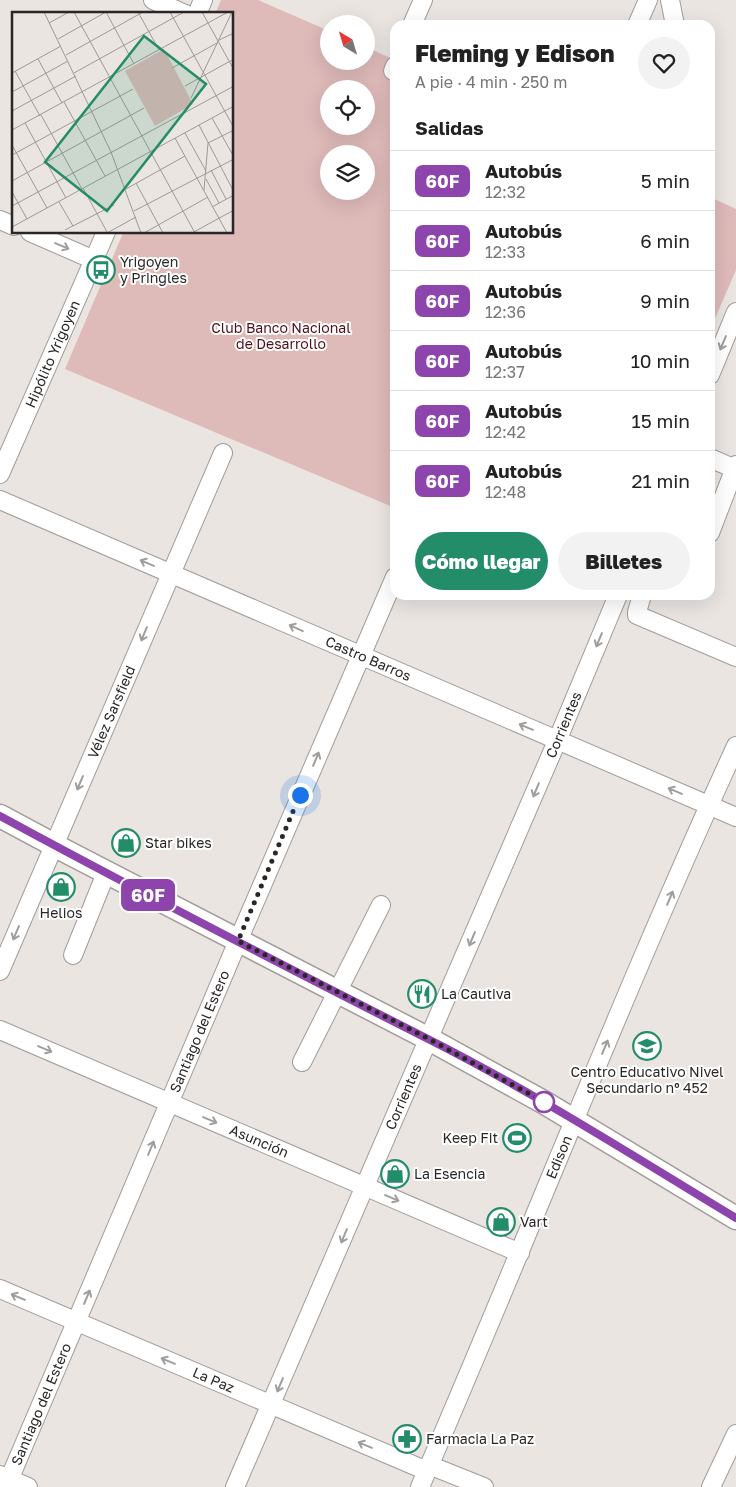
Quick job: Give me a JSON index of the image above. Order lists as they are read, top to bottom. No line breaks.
{"streets":{"street":["Hipólito Yrigoyen","Castro Barros","Vélez Sarsfield","Corrientes","Santiago del Estero","Asunción","Edison","La Paz"]},"crossings":[["Castro Barros","Vélez Sarsfield"],["Castro Barros","Corrientes"],["Castro Barros","Santiago del Estero"],["Castro Barros","Edison"],["Corrientes","Asunción"],["Corrientes","La Paz"],["Santiago del Estero","Asunción"],["Santiago del Estero","La Paz"],["Asunción","Edison"],["Edison","La Paz"]],"one_way":["Castro Barros","Vélez Sarsfield","Corrientes","Santiago del Estero","Asunción","Edison","La Paz"],"parks":["Club Banco Nacional de Desarrollo"],"places":{"bus stop":["Yrigoyen y Pringles"],"shop":["Star bikes","Helios","La Esencia","Vart"],"restaurant":["La Cautiva"],"school or university":["Centro Educativo Nivel Secundario nº 452"],"sports":["Keep Fit"],"pharmacy":["Farmacia La Paz"]},"lines":["bus line 60F"],"north":"top left","page":{"on_map":"60F","heading":[["Fleming y Edison","A pie · 4 min · 250 m"],"Salidas"],"list":[{"mark":"60F","name":"Autobús","note":"12:32","value":"5 min"},{"mark":"60F","name":"Autobús","note":"12:33","value":"6 min"},{"mark":"60F","name":"Autobús","note":"12:36","value":"9 min"},{"mark":"60F","name":"Autobús","note":"12:37","value":"10 min"},{"mark":"60F","name":"Autobús","note":"12:42","value":"15 min"},{"mark":"60F","name":"Autobús","note":"12:48","value":"21 min"}],"buttons":["Cómo llegar","Billetes"]}}
